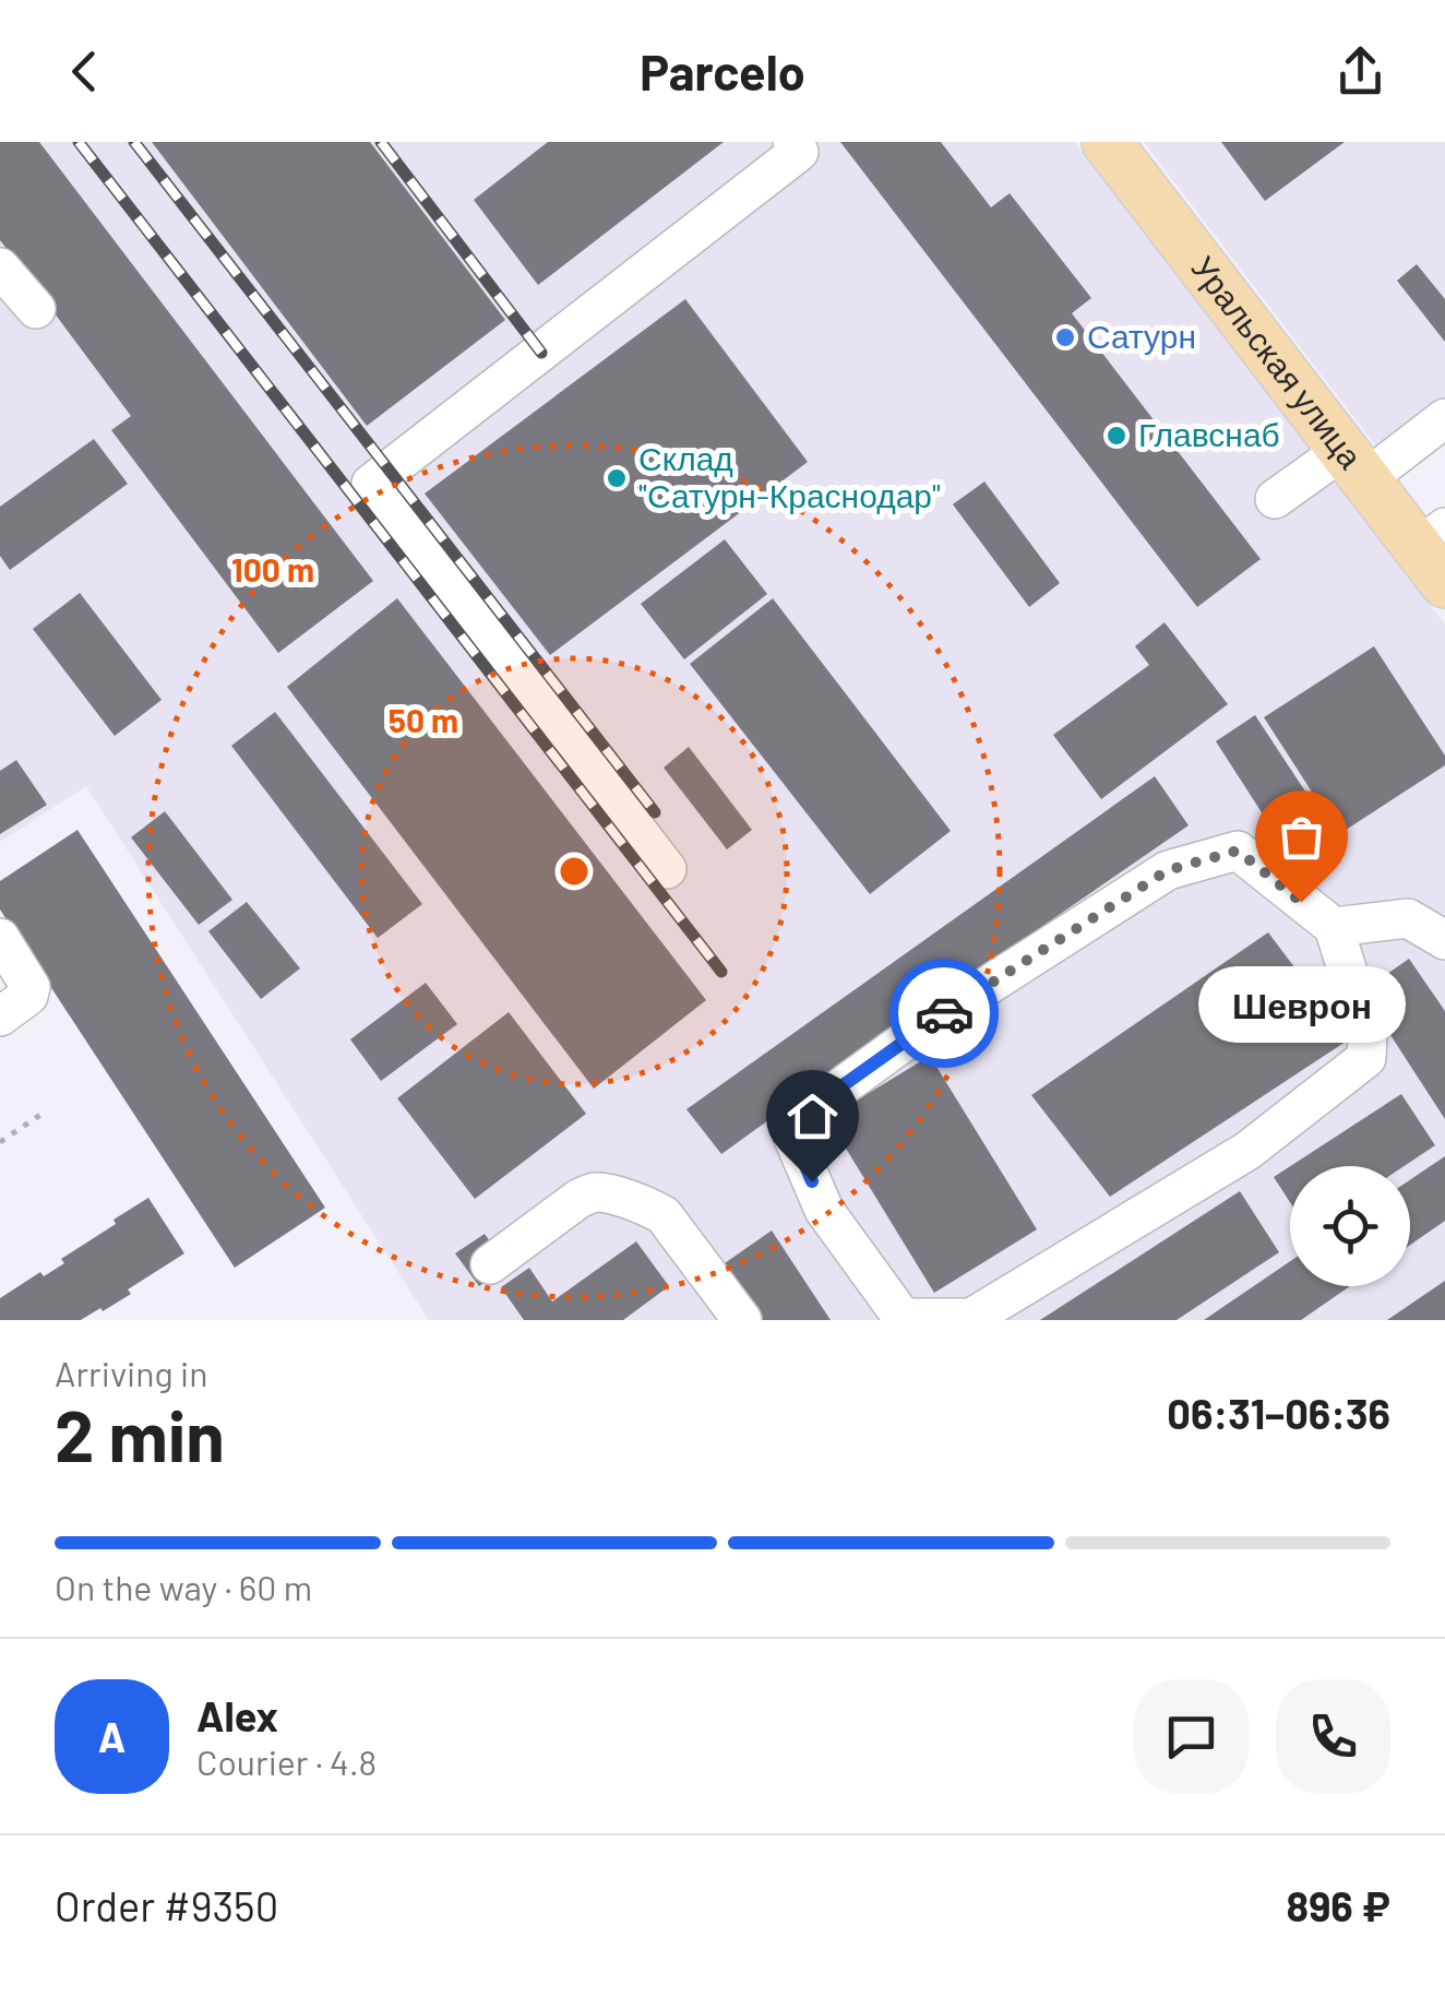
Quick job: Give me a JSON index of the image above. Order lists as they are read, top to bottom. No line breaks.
{"streets":{"main road":["Уральская улица"]},"places":["Сатурн","Главснаб","Склад \"Сатурн-Краснодар\"","Шеврон"],"page":{"header":"Parcelo","bubble":"Шеврон","heading":["2 min","Arriving in","06:31–06:36"],"panel":["Alex","Courier · 4.8","Order #9350","896 ₽"],"bar":"On the way · 60 m","round":"A"},"rings":["100 m","50 m"]}
